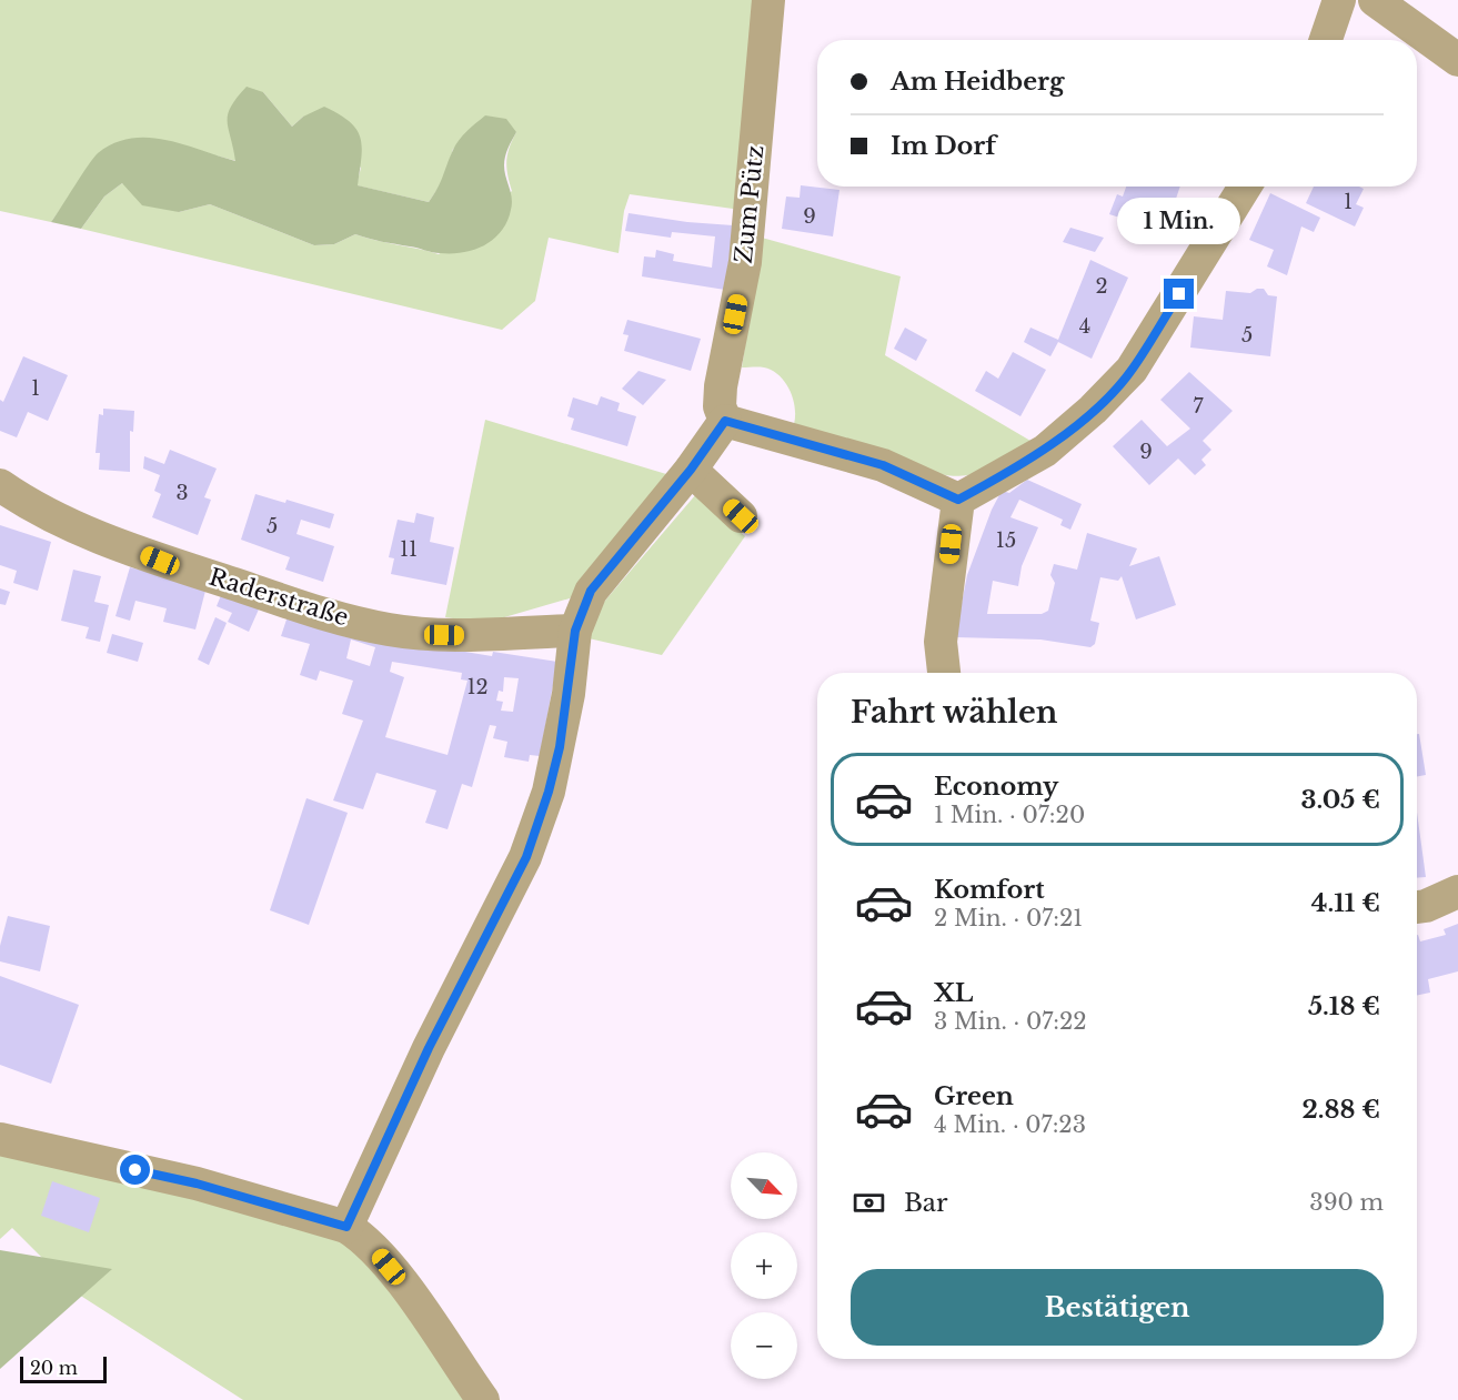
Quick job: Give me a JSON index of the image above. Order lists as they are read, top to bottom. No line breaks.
{"streets":{"street":["Zum Pütz","Raderstraße"]},"house_numbers":["1","9","2","4","5","1","7","9","3","5","15","11","12"],"scale_bar":"20 m","north":"bottom right","page":{"banner":["Am Heidberg","Im Dorf"],"bubble":"1 Min.","heading":"Fahrt wählen","list":[{"name":"Economy","note":"1 Min. · 07:20","value":"3.05 €"},{"name":"Komfort","note":"2 Min. · 07:21","value":"4.11 €"},{"name":"XL","note":"3 Min. · 07:22","value":"5.18 €"},{"name":"Green","note":"4 Min. · 07:23","value":"2.88 €"}],"map_buttons":["+","−"],"pay":["Bar","390 m"],"buttons":"Bestätigen","scale":"20 m"}}
